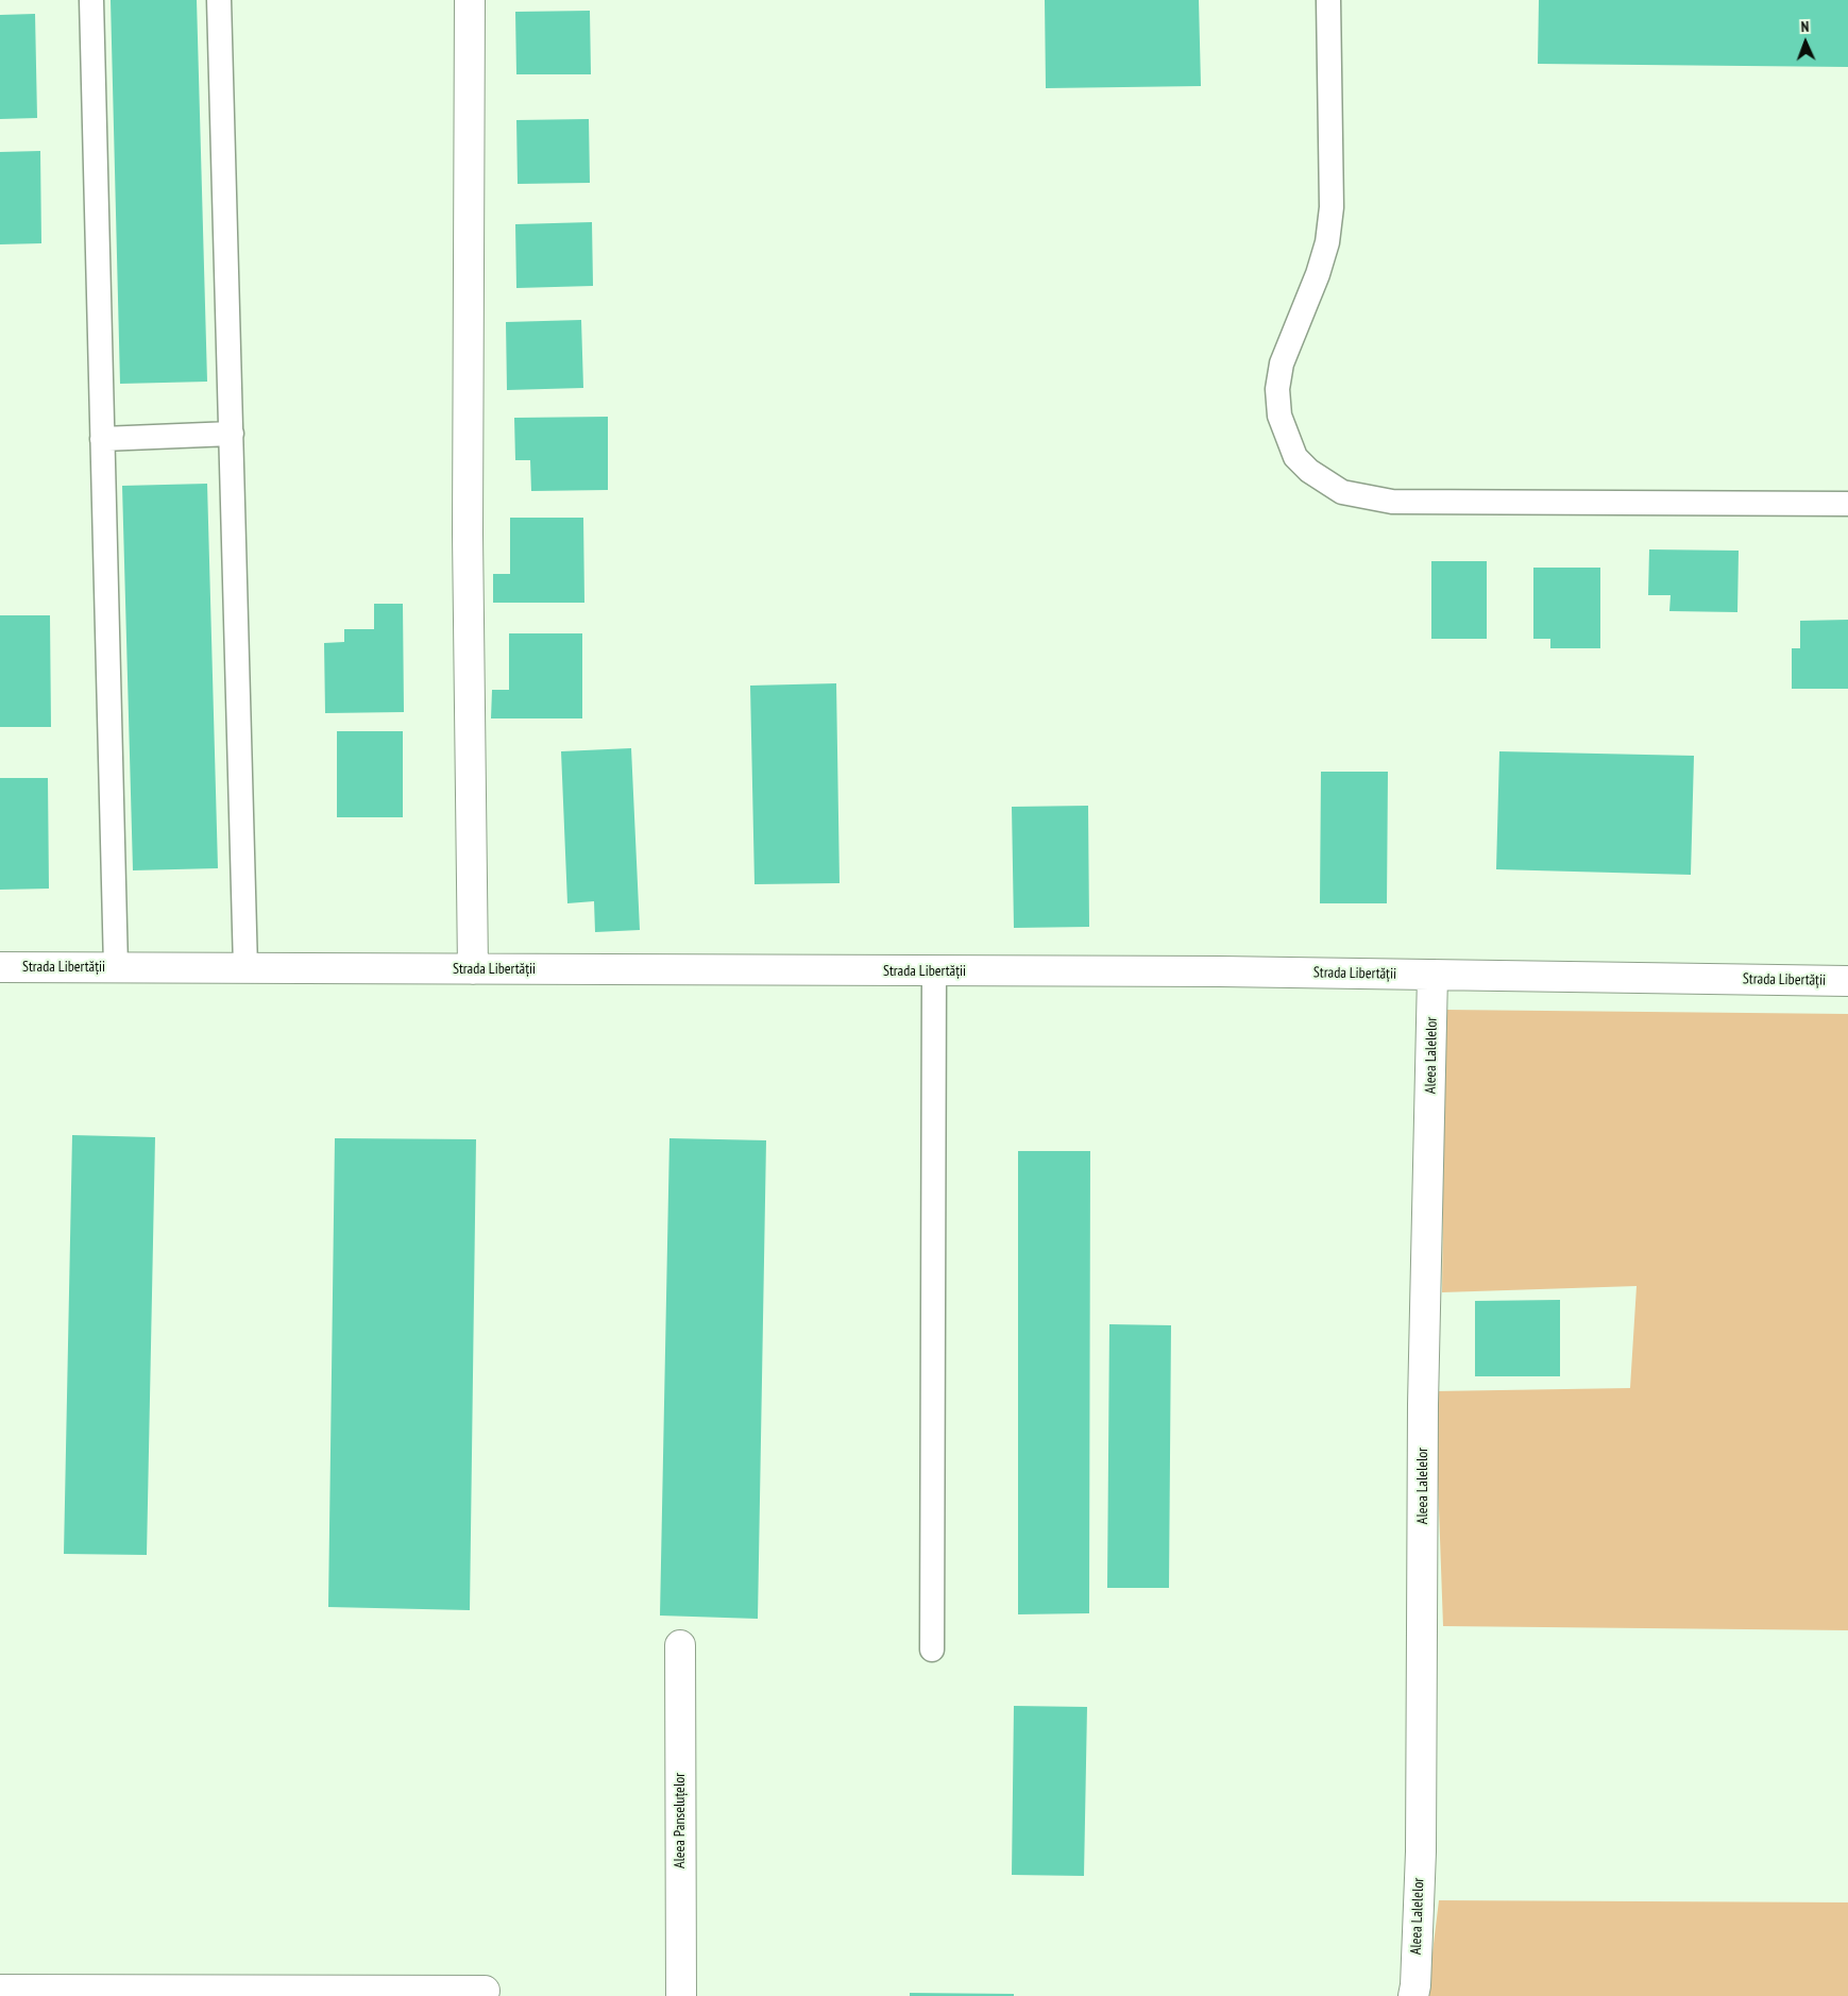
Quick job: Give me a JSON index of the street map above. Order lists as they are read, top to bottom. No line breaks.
{"streets":{"street":["Strada Libertății","Aleea Lalelelor","Aleea Panseluțelor"]},"crossings":[["Strada Libertății","Aleea Lalelelor"]],"north":"top"}
